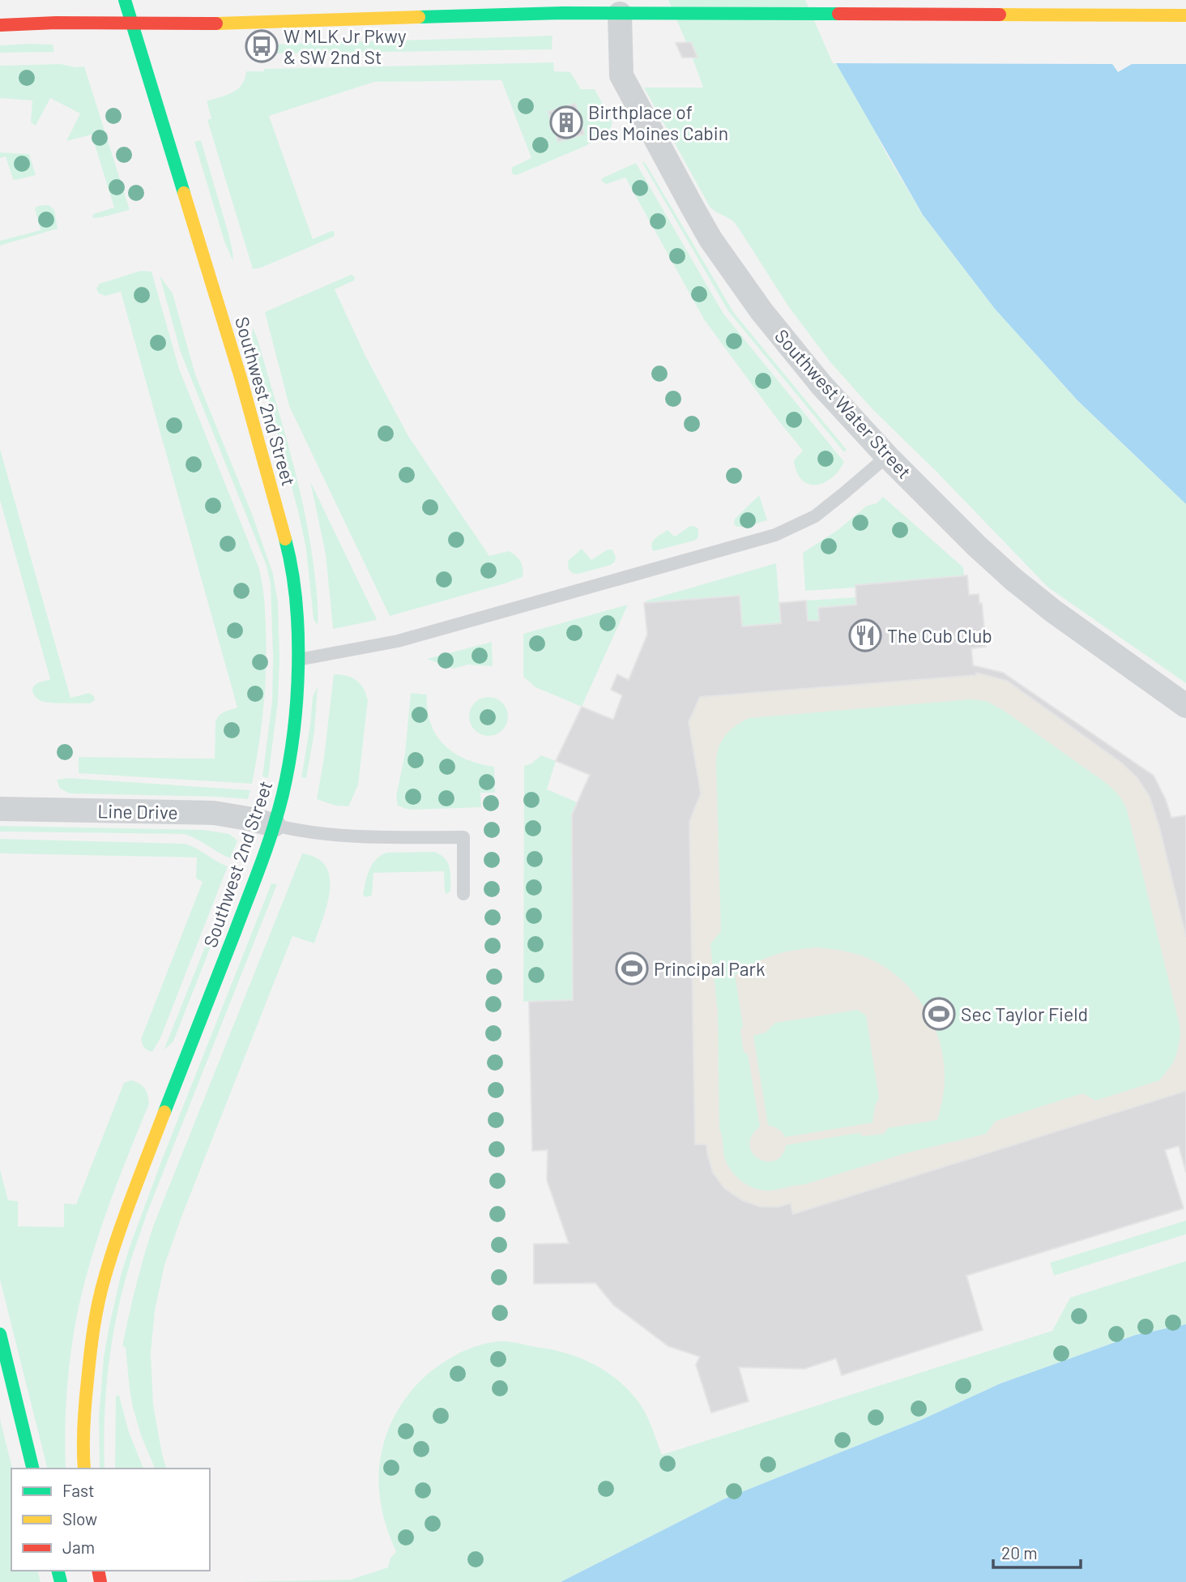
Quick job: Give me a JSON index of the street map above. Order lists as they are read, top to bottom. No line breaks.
{"streets":{"main road":["Southwest 2nd Street"],"street":["Southwest Water Street","Line Drive"]},"crossings":[["Southwest 2nd Street","Line Drive"]],"places":{"bus stop":["W MLK Jr Pkwy & SW 2nd St"],"building":["Birthplace of Des Moines Cabin"],"restaurant":["The Cub Club"],"sports":["Principal Park","Sec Taylor Field"]},"legend":["Fast","Slow","Jam"],"scale_bar":"20 m"}
